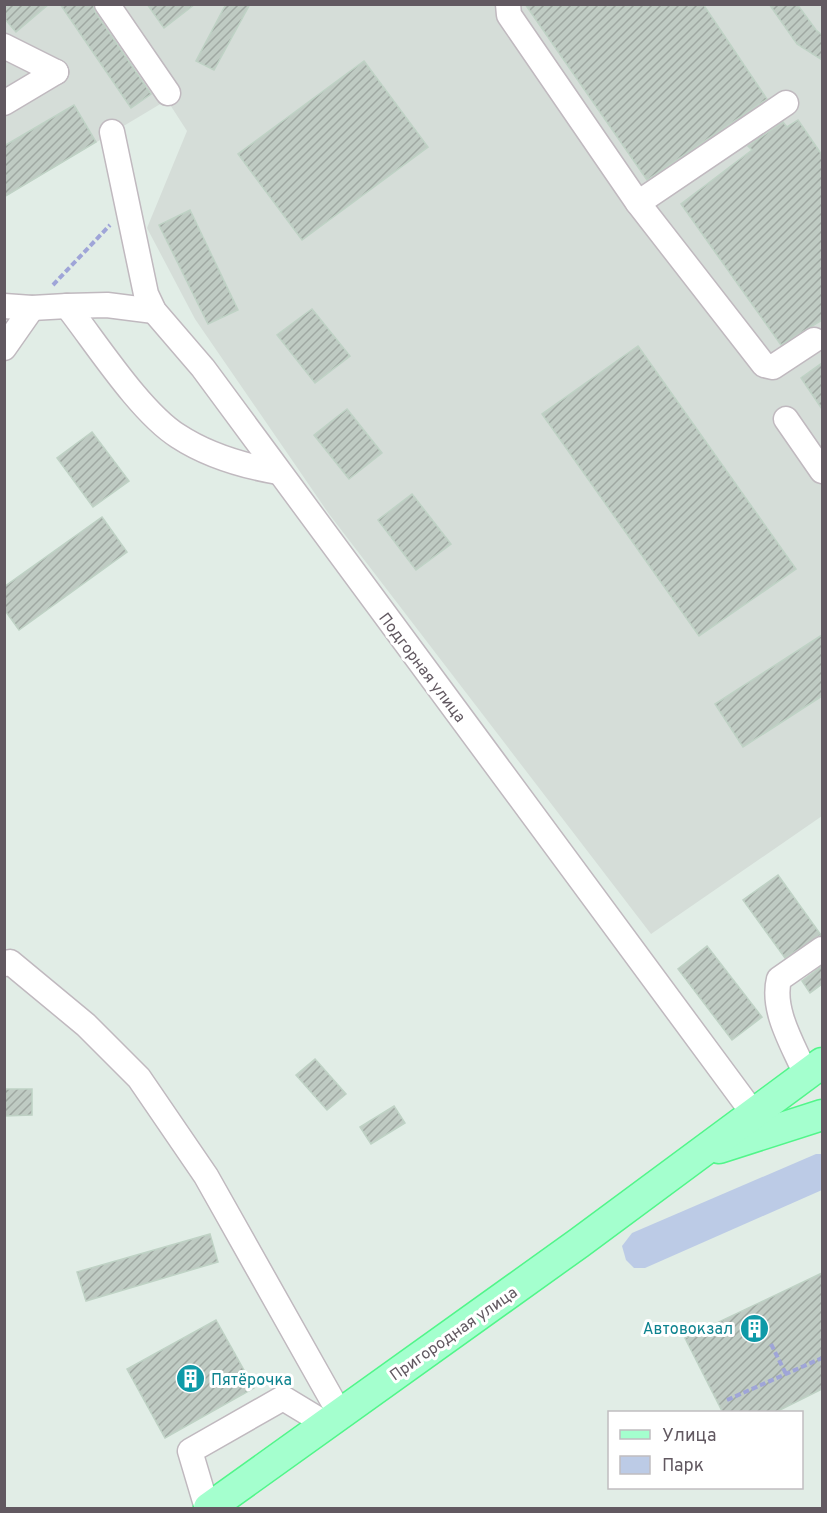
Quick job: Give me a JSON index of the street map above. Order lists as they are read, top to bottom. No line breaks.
{"streets":{"main road":["Пригородная улица"],"street":["Подгорная улица"]},"crossings":[["Подгорная улица","Пригородная улица"]],"places":{"building":["Автовокзал","Пятёрочка"]},"legend":["Улица","Парк"]}
